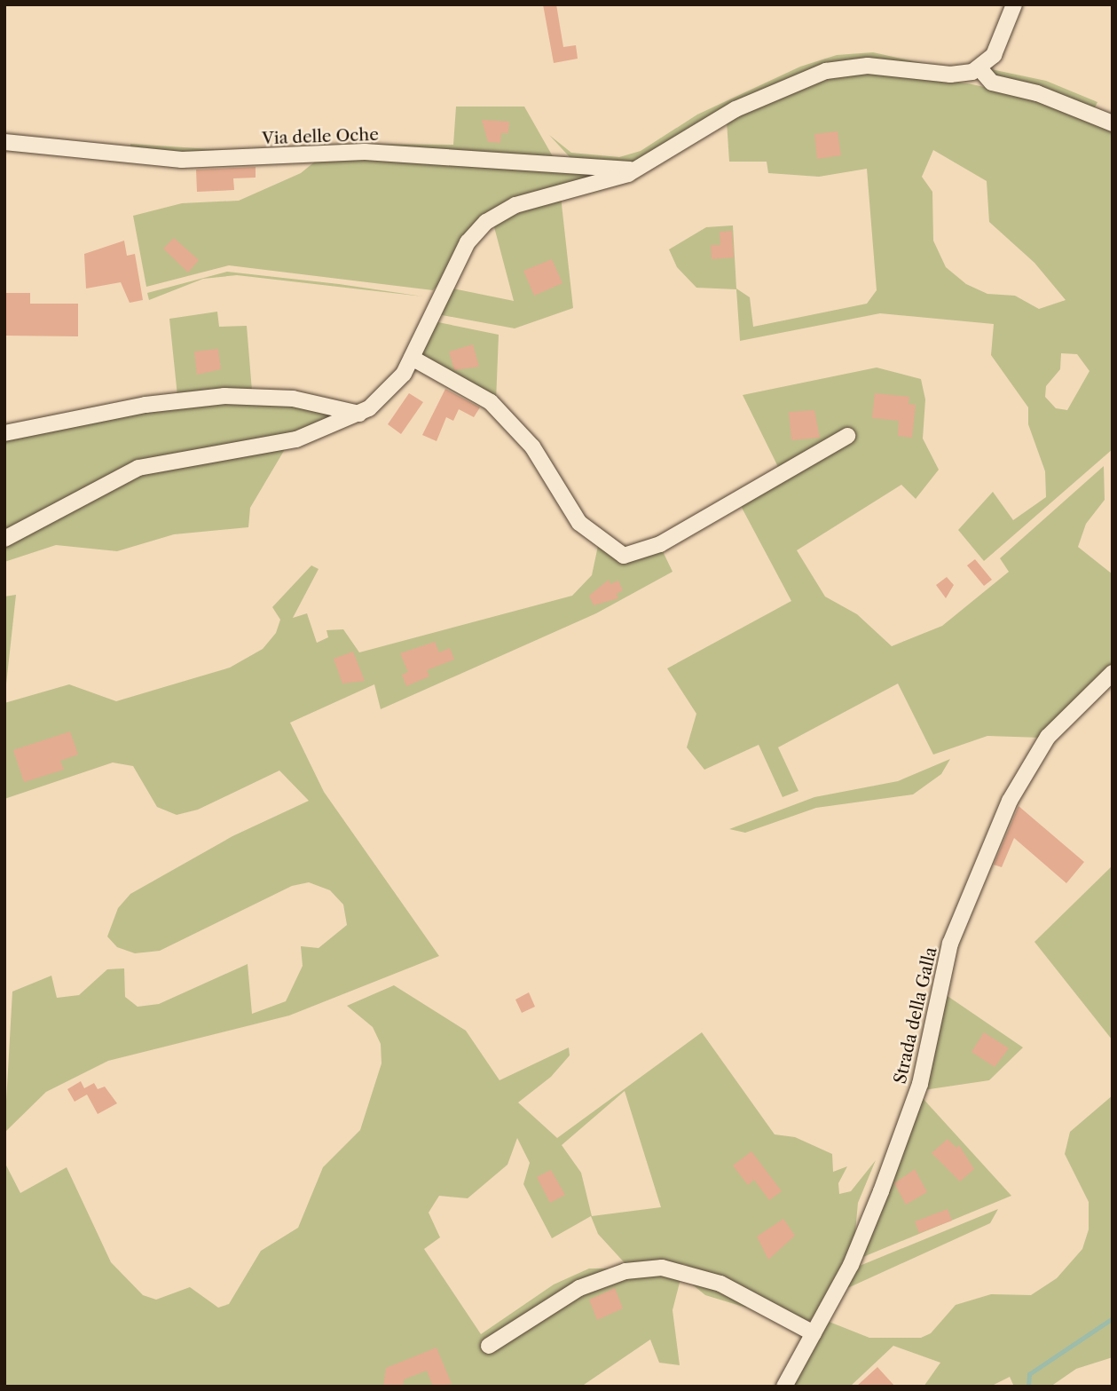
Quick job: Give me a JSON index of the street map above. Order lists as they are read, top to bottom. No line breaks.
{"streets":{"street":["Via delle Oche","Strada della Galla"]}}
